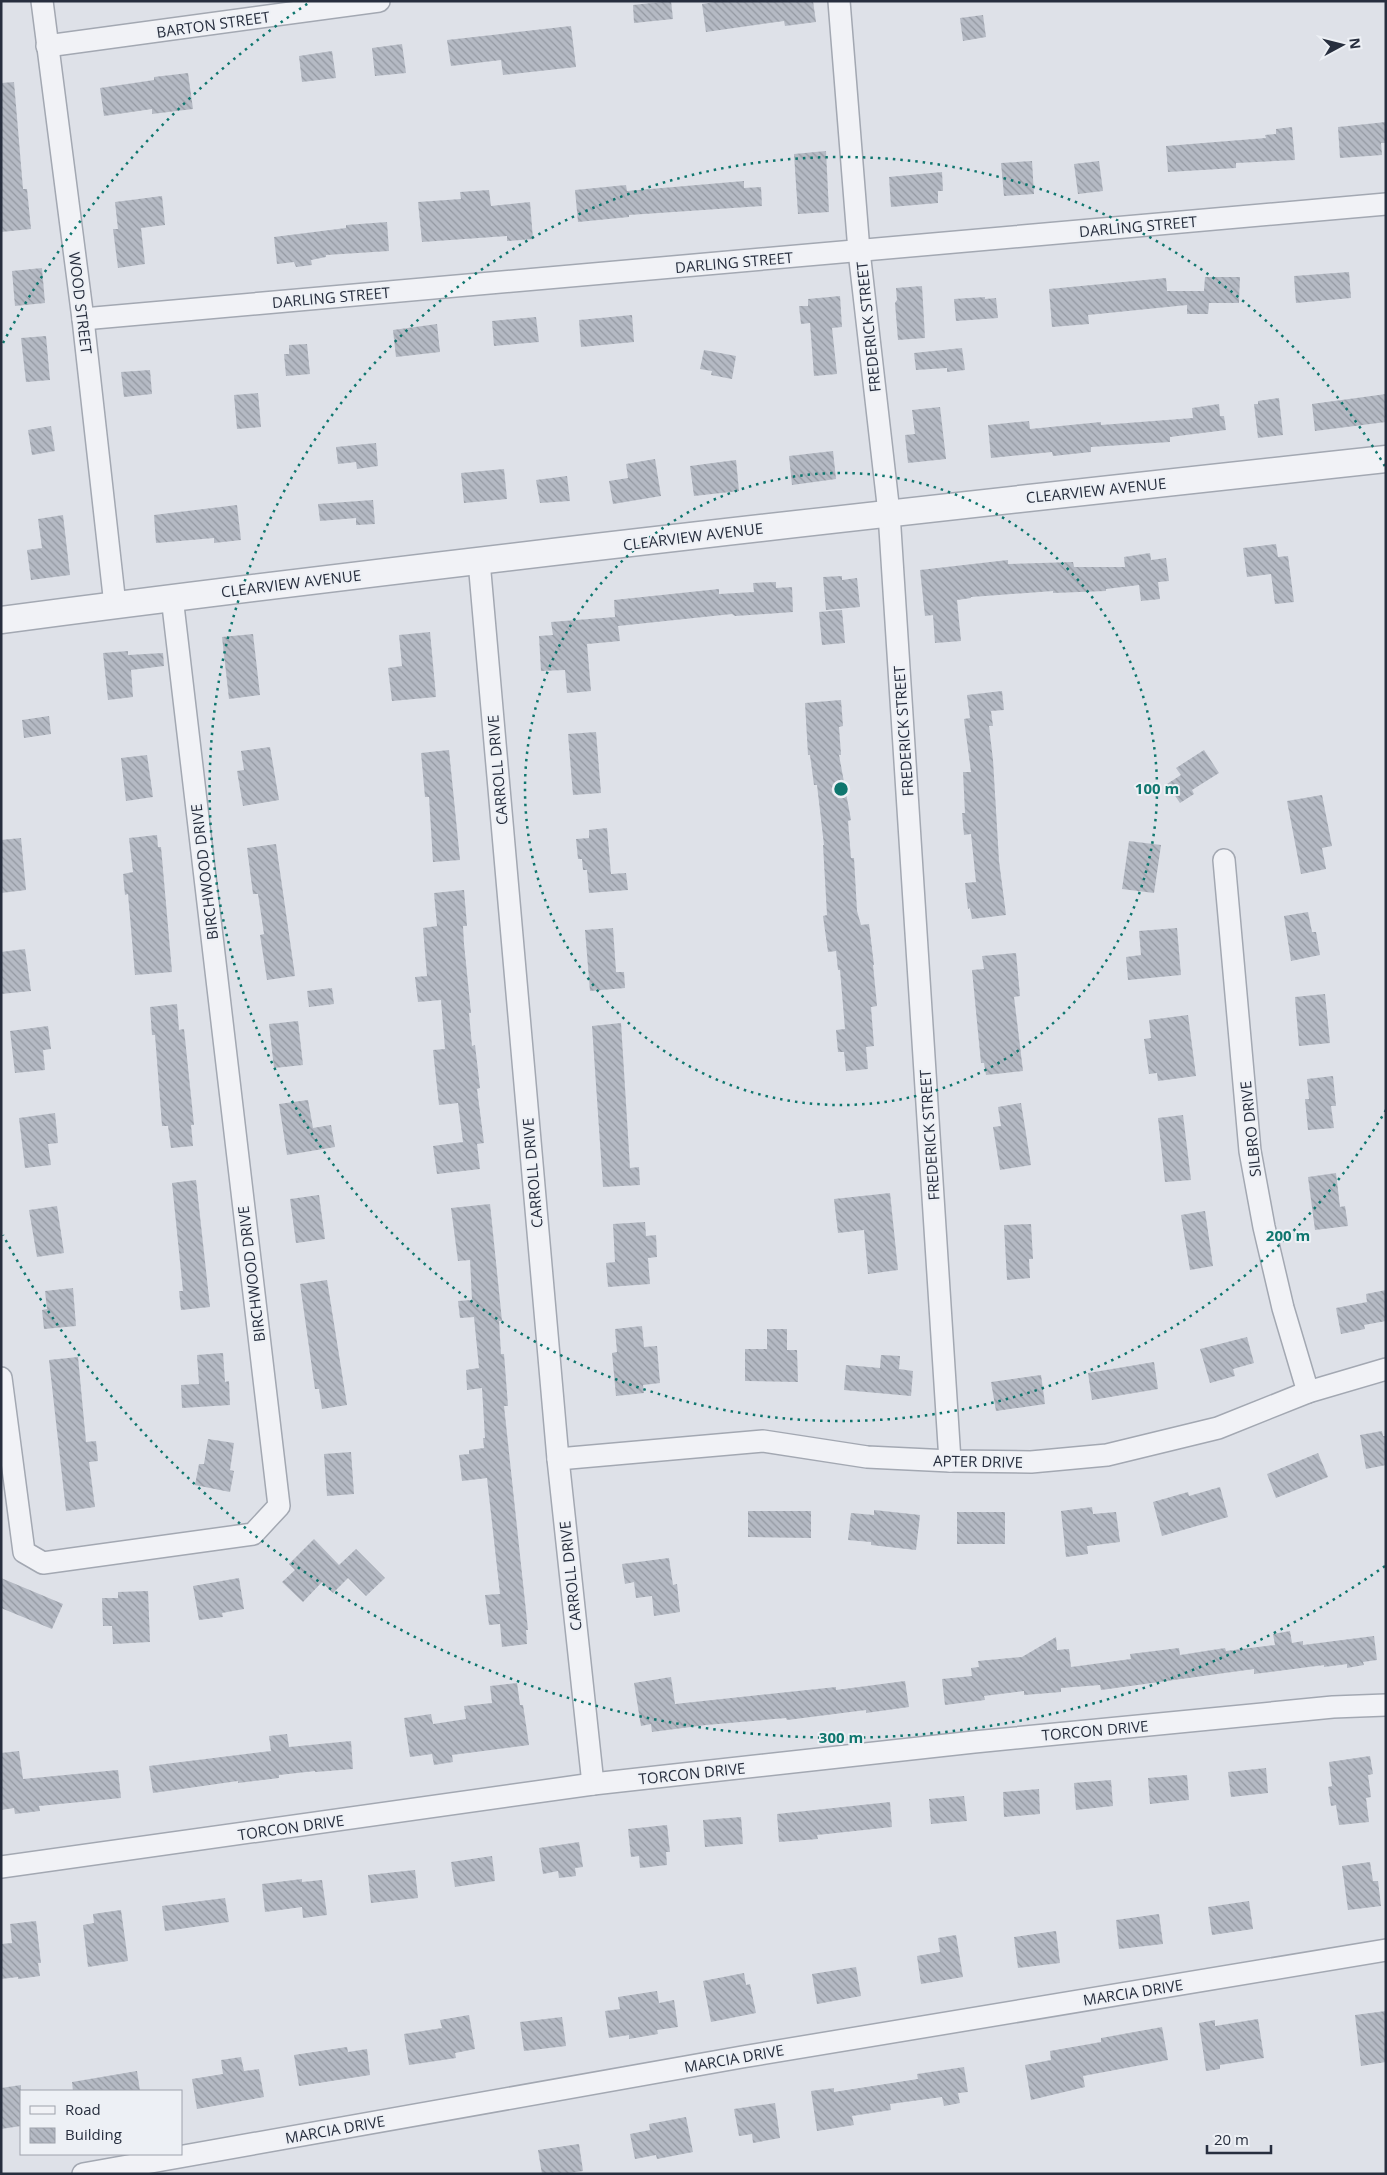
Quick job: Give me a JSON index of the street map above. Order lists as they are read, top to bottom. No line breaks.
{"streets":{"street":["BARTON STREET","DARLING STREET","WOOD STREET","FREDERICK STREET","CLEARVIEW AVENUE","CARROLL DRIVE","BIRCHWOOD DRIVE","SILBRO DRIVE","APTER DRIVE","TORCON DRIVE","MARCIA DRIVE"]},"crossings":[["BARTON STREET","WOOD STREET"],["DARLING STREET","WOOD STREET"],["DARLING STREET","FREDERICK STREET"],["WOOD STREET","CLEARVIEW AVENUE"],["FREDERICK STREET","CLEARVIEW AVENUE"],["FREDERICK STREET","APTER DRIVE"],["CLEARVIEW AVENUE","CARROLL DRIVE"],["CLEARVIEW AVENUE","BIRCHWOOD DRIVE"],["CARROLL DRIVE","APTER DRIVE"],["CARROLL DRIVE","TORCON DRIVE"],["SILBRO DRIVE","APTER DRIVE"]],"legend":["Road","Building"],"scale_bar":"20 m","north":"right","rings":["100 m","200 m","300 m"]}
